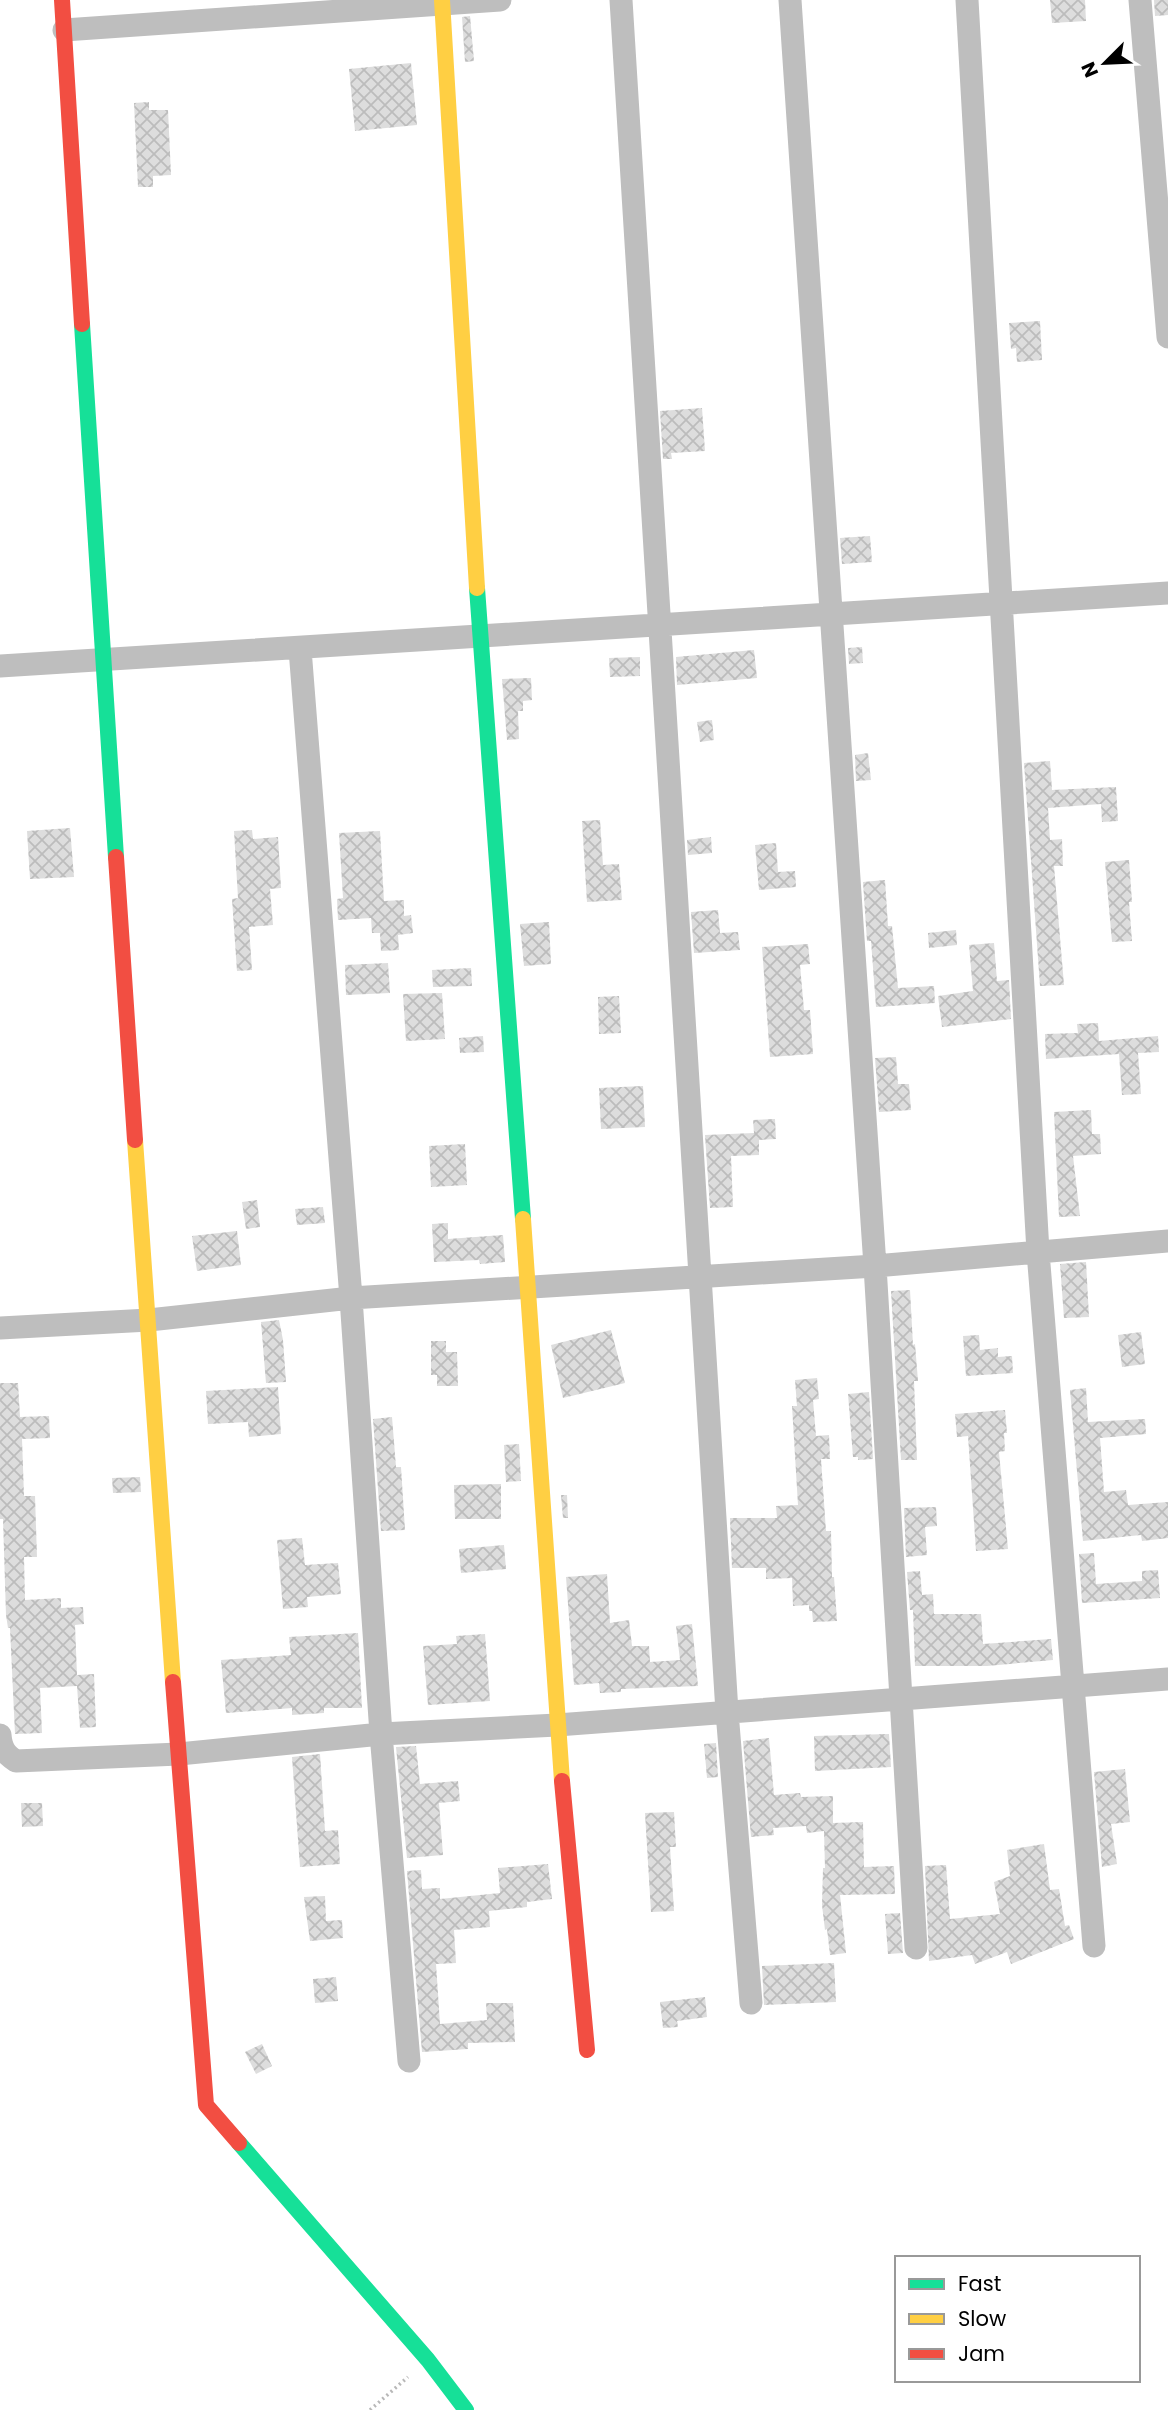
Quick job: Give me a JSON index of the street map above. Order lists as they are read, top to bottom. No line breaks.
{"legend":["Fast","Slow","Jam"],"north":"bottom left"}
